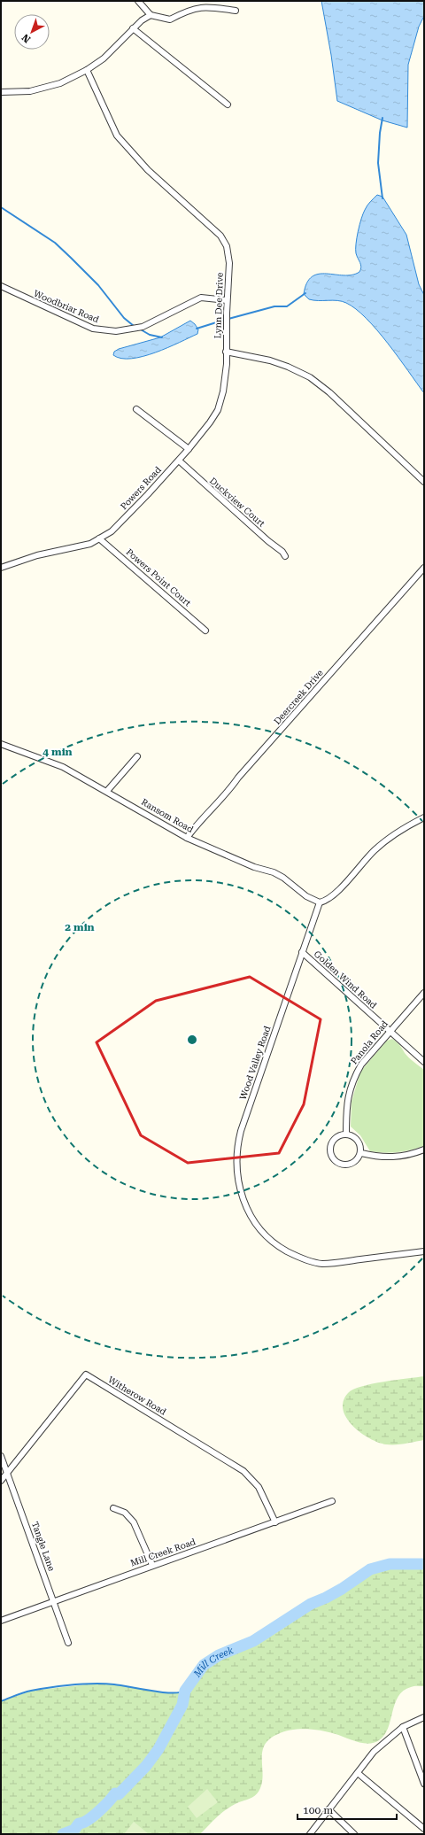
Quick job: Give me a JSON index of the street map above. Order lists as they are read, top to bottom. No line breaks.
{"streets":{"street":["Lynn Dee Drive","Woodbriar Road","Powers Road","Duckview Court","Powers Point Court","Deercreek Drive","Ransom Road","Golden Wind Road","Panola Road","Wood Valley Road","Witherow Road","Tangle Lane","Mill Creek Road"]},"crossings":[["Lynn Dee Drive","Woodbriar Road"],["Lynn Dee Drive","Powers Road"],["Powers Road","Duckview Court"],["Powers Road","Powers Point Court"],["Deercreek Drive","Ransom Road"],["Ransom Road","Wood Valley Road"],["Golden Wind Road","Panola Road"],["Golden Wind Road","Wood Valley Road"],["Witherow Road","Tangle Lane"],["Witherow Road","Mill Creek Road"],["Tangle Lane","Mill Creek Road"]],"water":["Mill Creek"],"scale_bar":"100 m","north":"bottom left","rings":["4 min","2 min"]}
